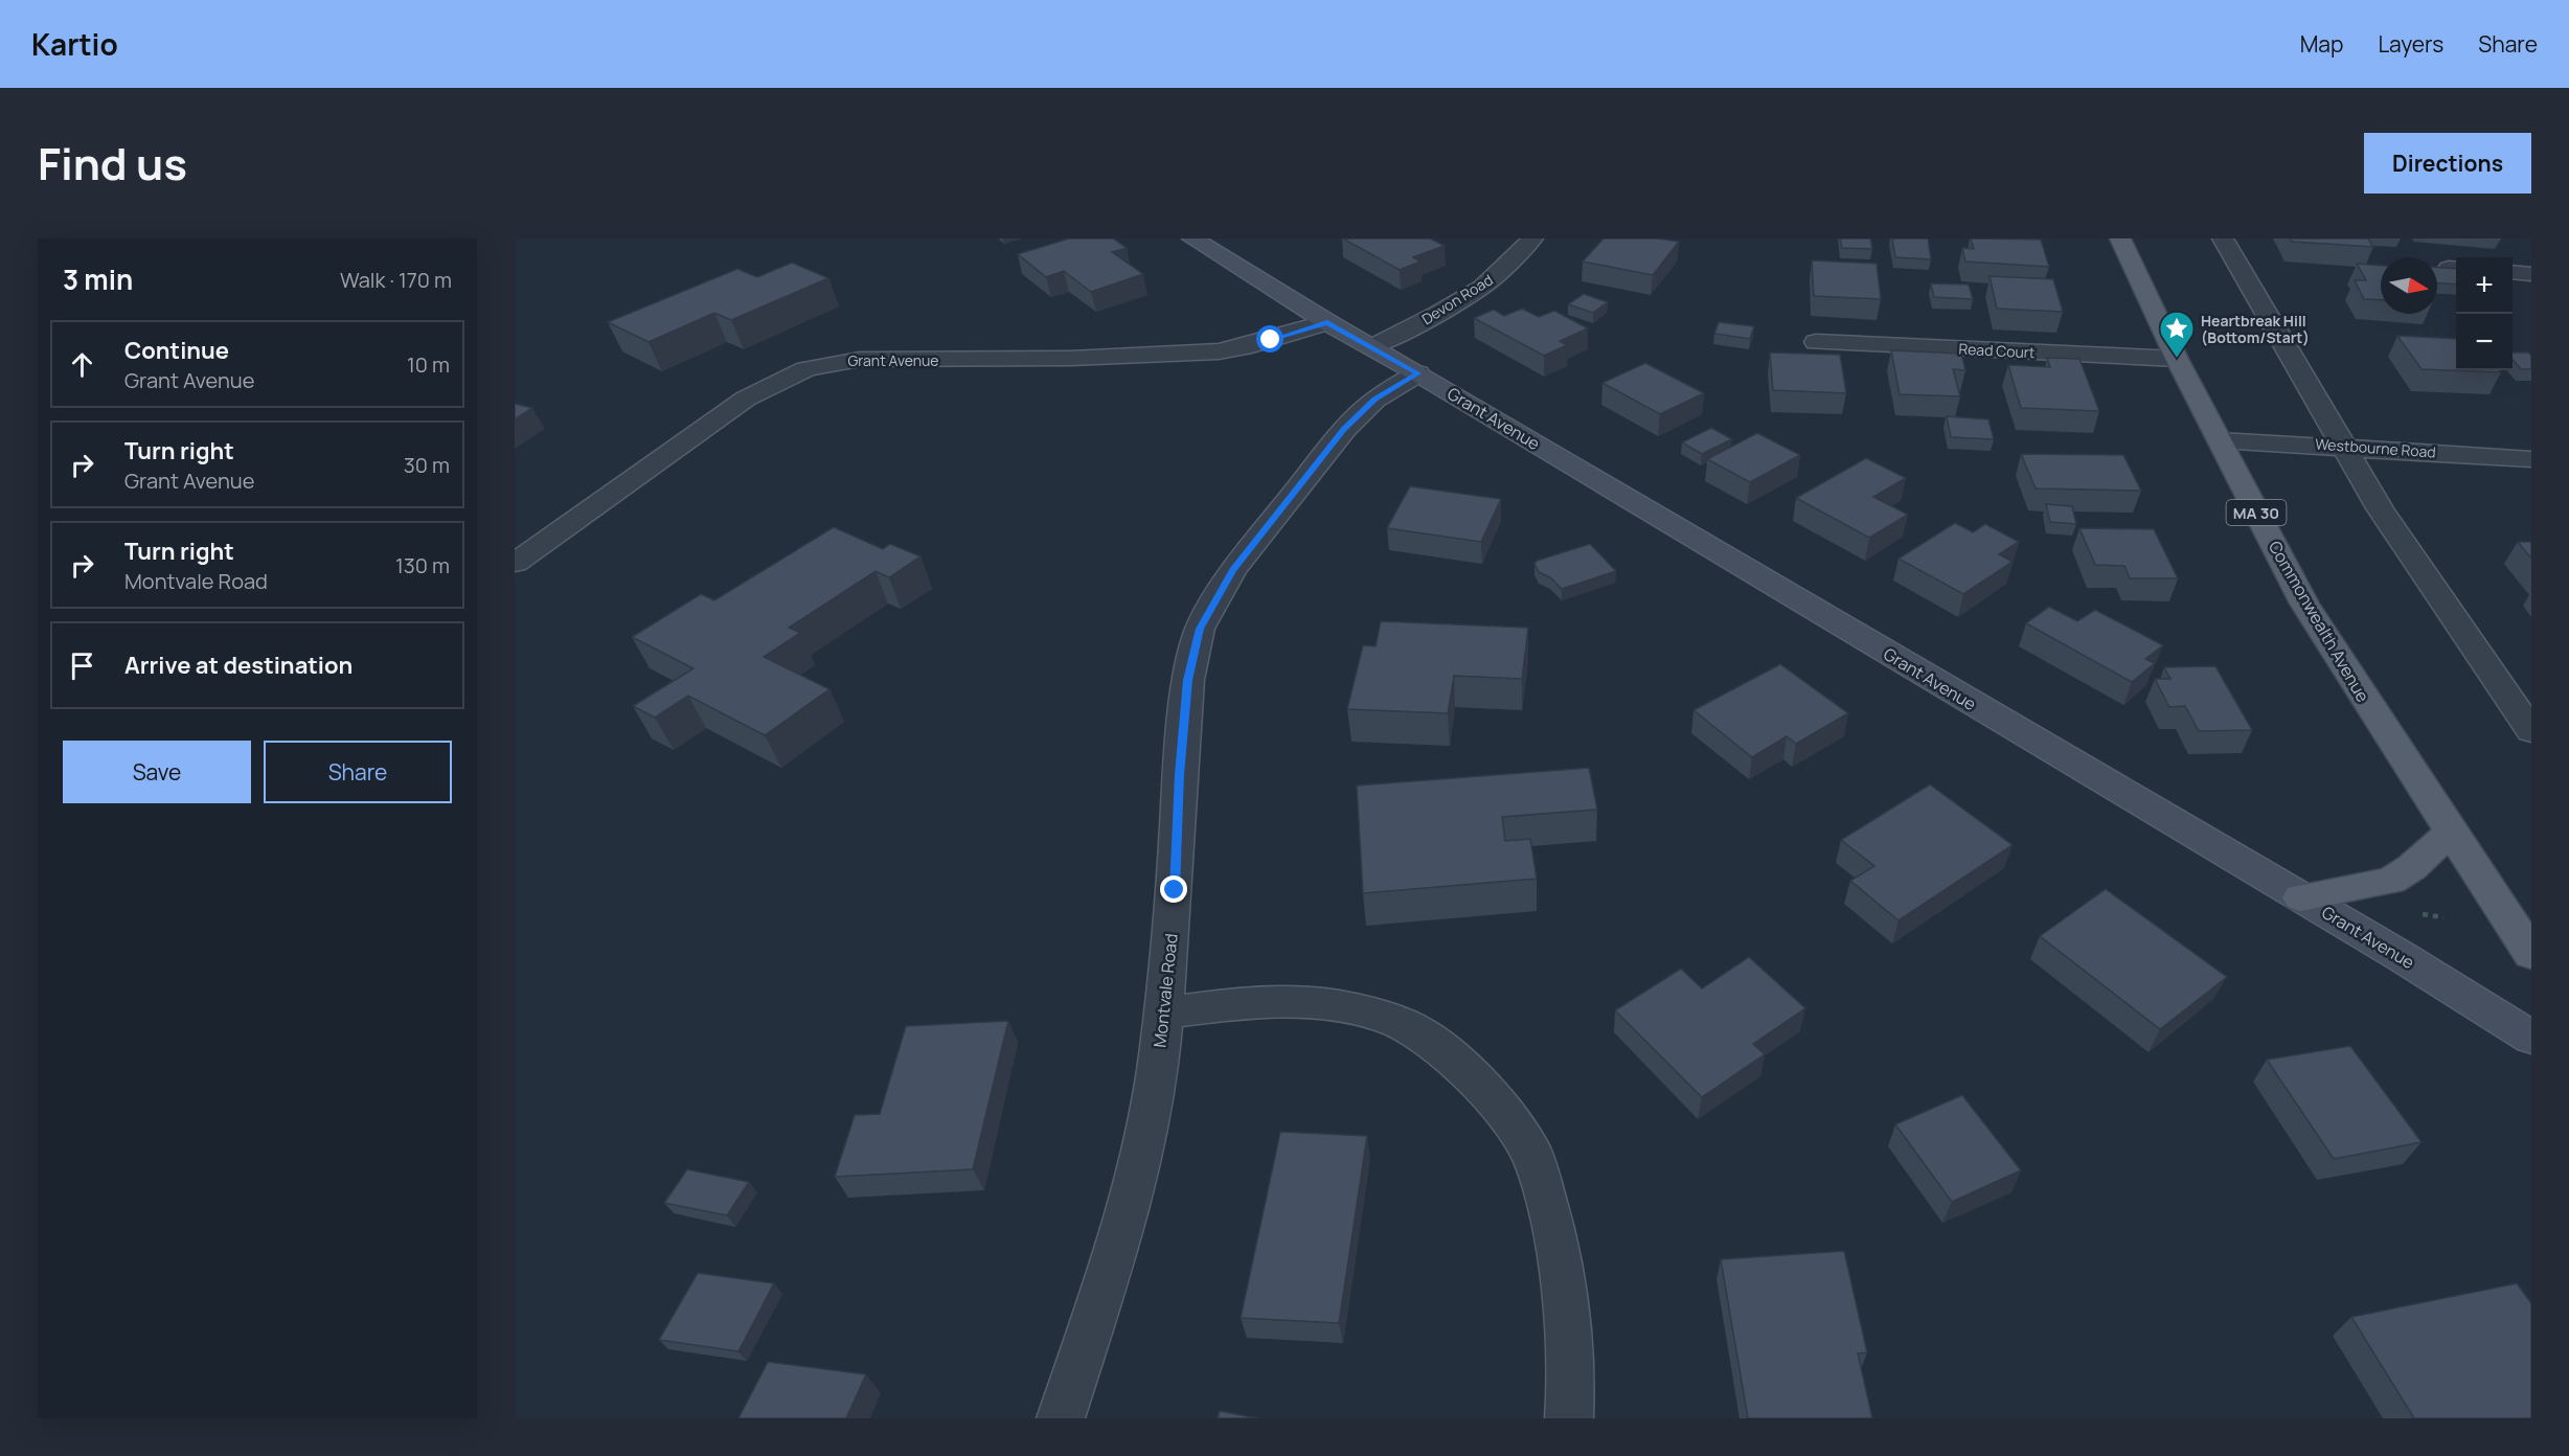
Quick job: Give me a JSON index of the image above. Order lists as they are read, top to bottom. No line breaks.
{"streets":{"main road":["MA 30","Commonwealth Avenue"],"street":["Devon Road","Read Court","Grant Avenue","Westbourne Road","Montvale Road"]},"crossings":[["Devon Road","Grant Avenue"],["Read Court","Commonwealth Avenue"],["Grant Avenue","Montvale Road"],["Westbourne Road","Commonwealth Avenue"]],"places":{"place":["Heartbreak Hill (Bottom/Start)"]},"north":"right","page":{"header":"Kartio","nav":["Map","Layers","Share"],"title":"Find us","buttons":["Directions",["Save","Share"]],"heading":["3 min","Walk · 170 m"],"map_buttons":["+","−"],"list":[["Continue","Grant Avenue","10 m"],["Turn right","Grant Avenue","30 m"],["Turn right","Montvale Road","130 m"],"Arrive at destination"]}}
